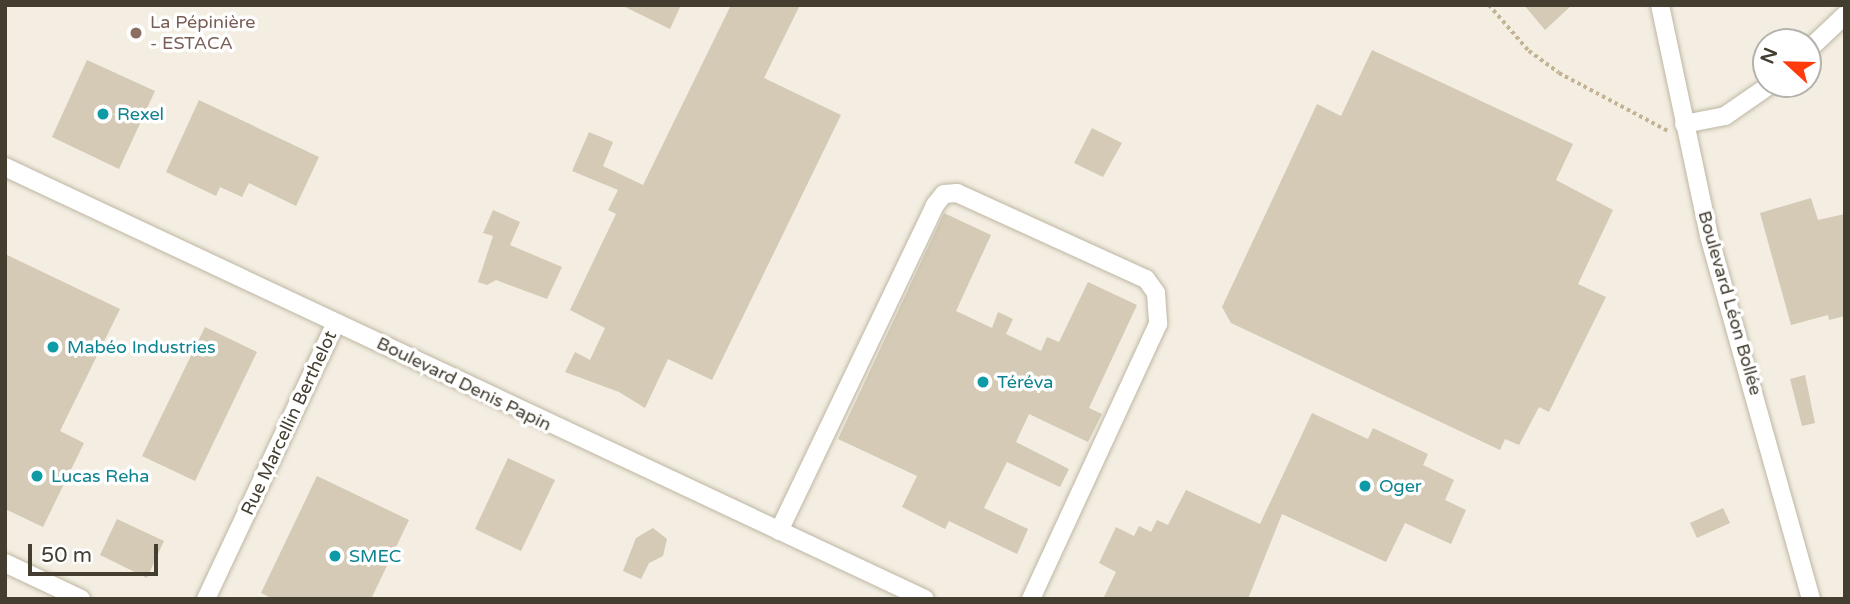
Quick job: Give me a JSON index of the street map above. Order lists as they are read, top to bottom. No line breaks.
{"streets":{"street":["Boulevard Léon Bollée","Boulevard Denis Papin","Rue Marcellin Berthelot"]},"crossings":[["Boulevard Denis Papin","Rue Marcellin Berthelot"]],"places":["La Pépinière - ESTACA","Rexel","Mabéo Industries","Téréva","Lucas Reha","Oger","SMEC"],"scale_bar":"50 m","north":"left"}
